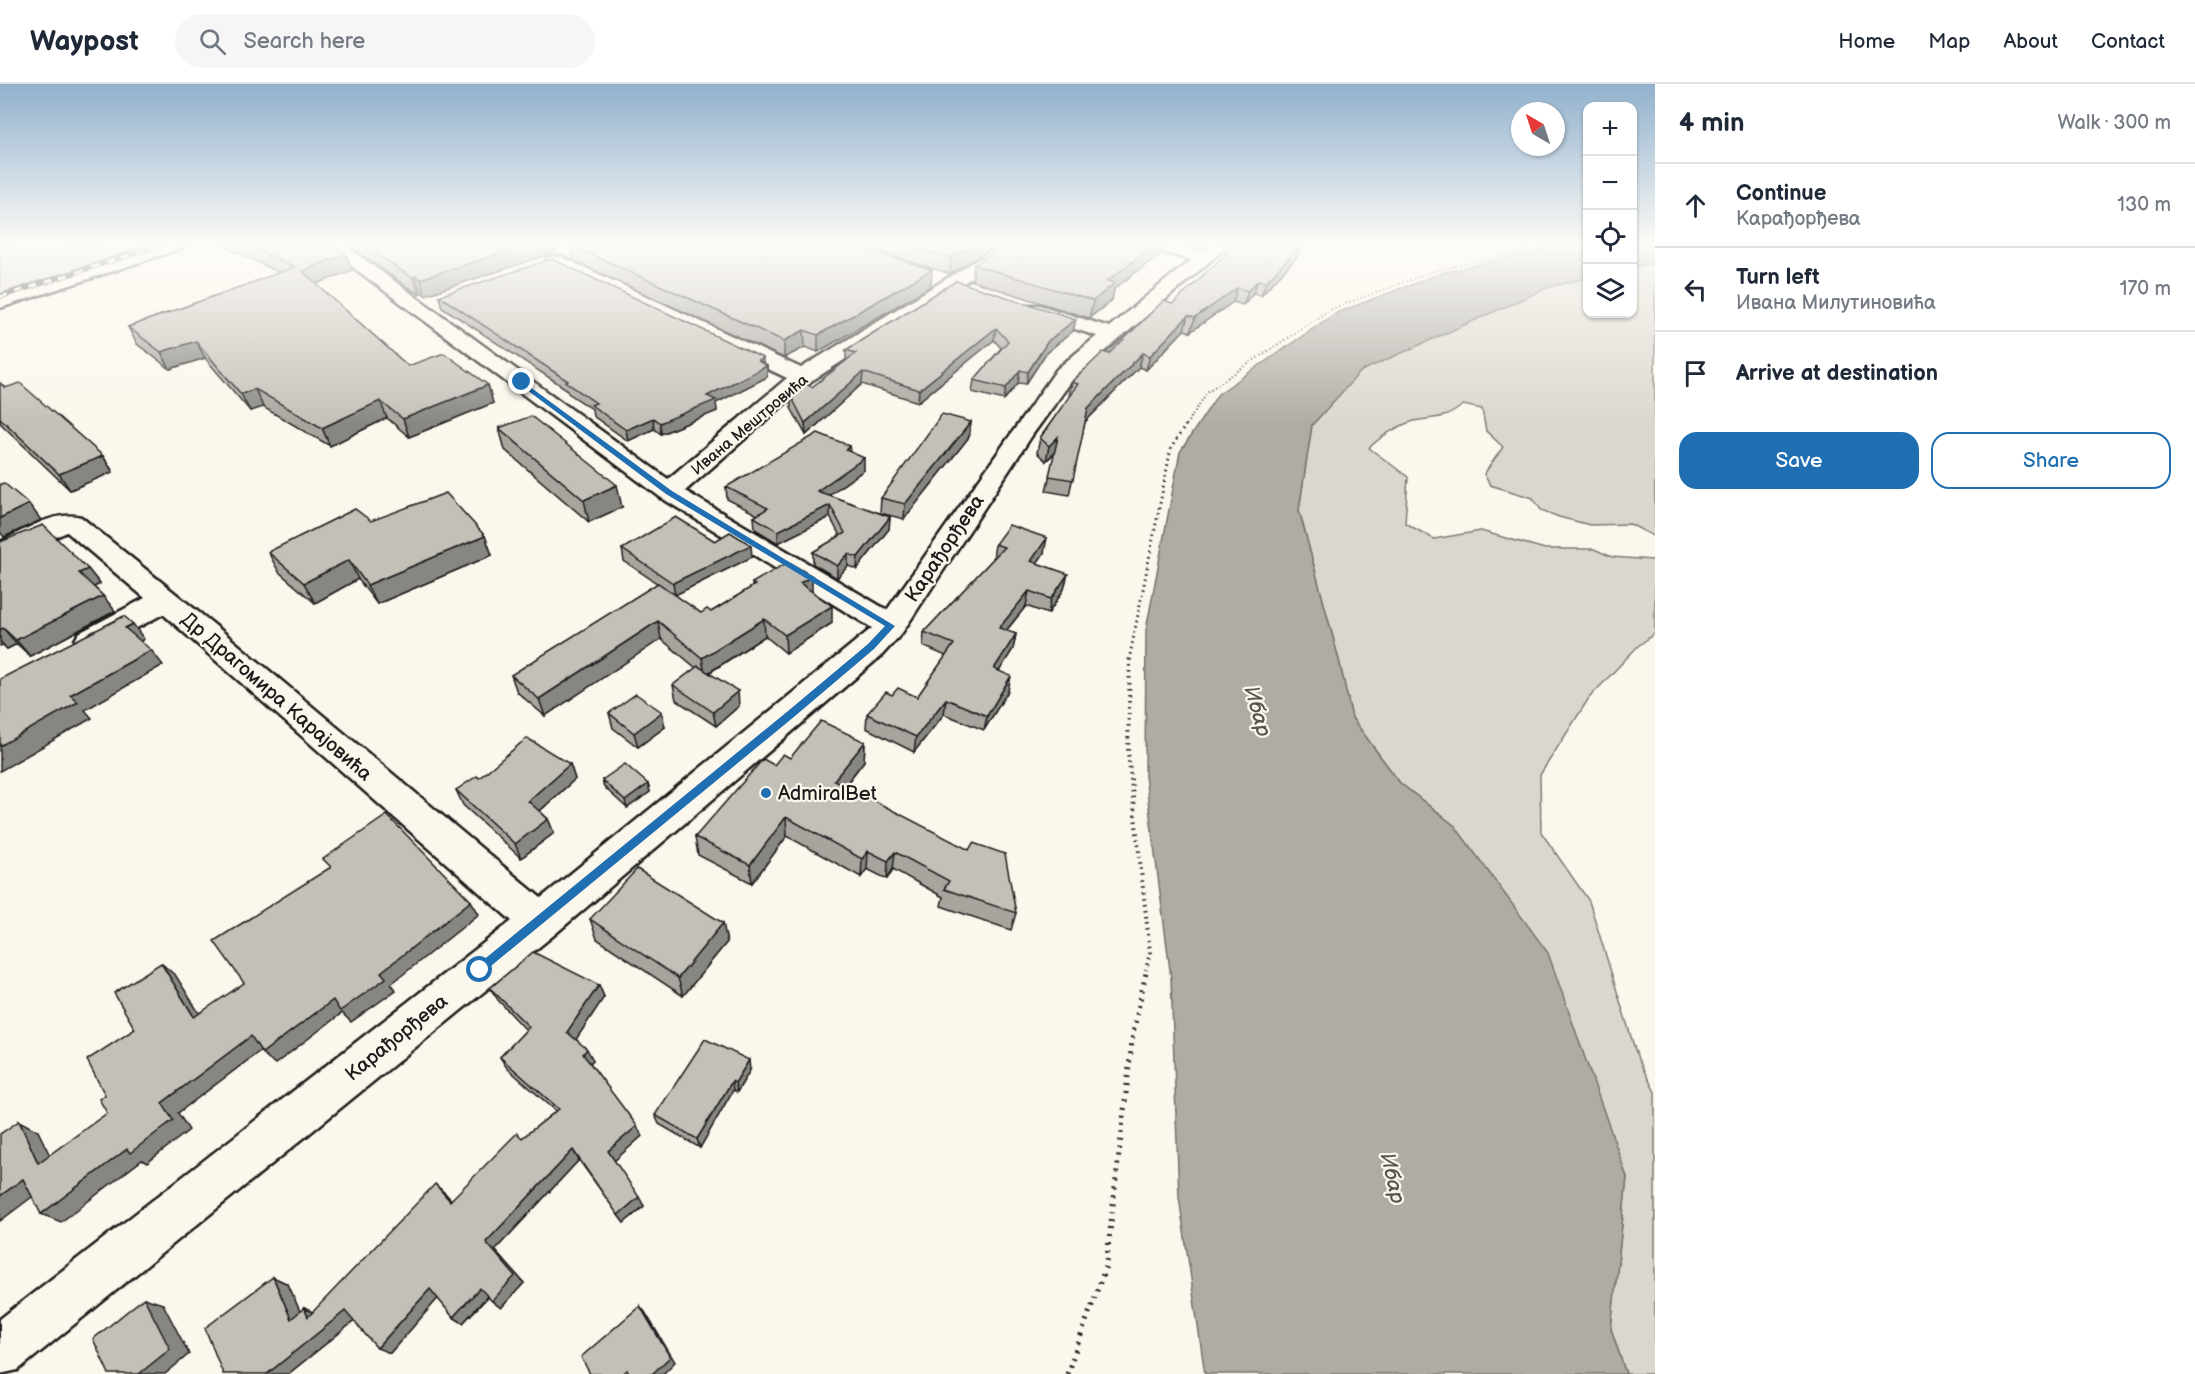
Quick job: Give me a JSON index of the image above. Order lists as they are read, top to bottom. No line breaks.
{"streets":{"street":["Ивана Мештровића","Карађорђева","Др Драгомира Карајовића"]},"crossings":[["Карађорђева","Др Драгомира Карајовића"]],"water":["Ибар"],"places":["AdmiralBet"],"north":"top left","page":{"header":"Waypost","search":"Search here","nav":["Home","Map","About","Contact"],"heading":["4 min","Walk · 300 m"],"map_buttons":["+","−"],"list":[["Continue","Карађорђева","130 m"],["Turn left","Ивана Милутиновића","170 m"],"Arrive at destination"],"buttons":["Save","Share"]}}
